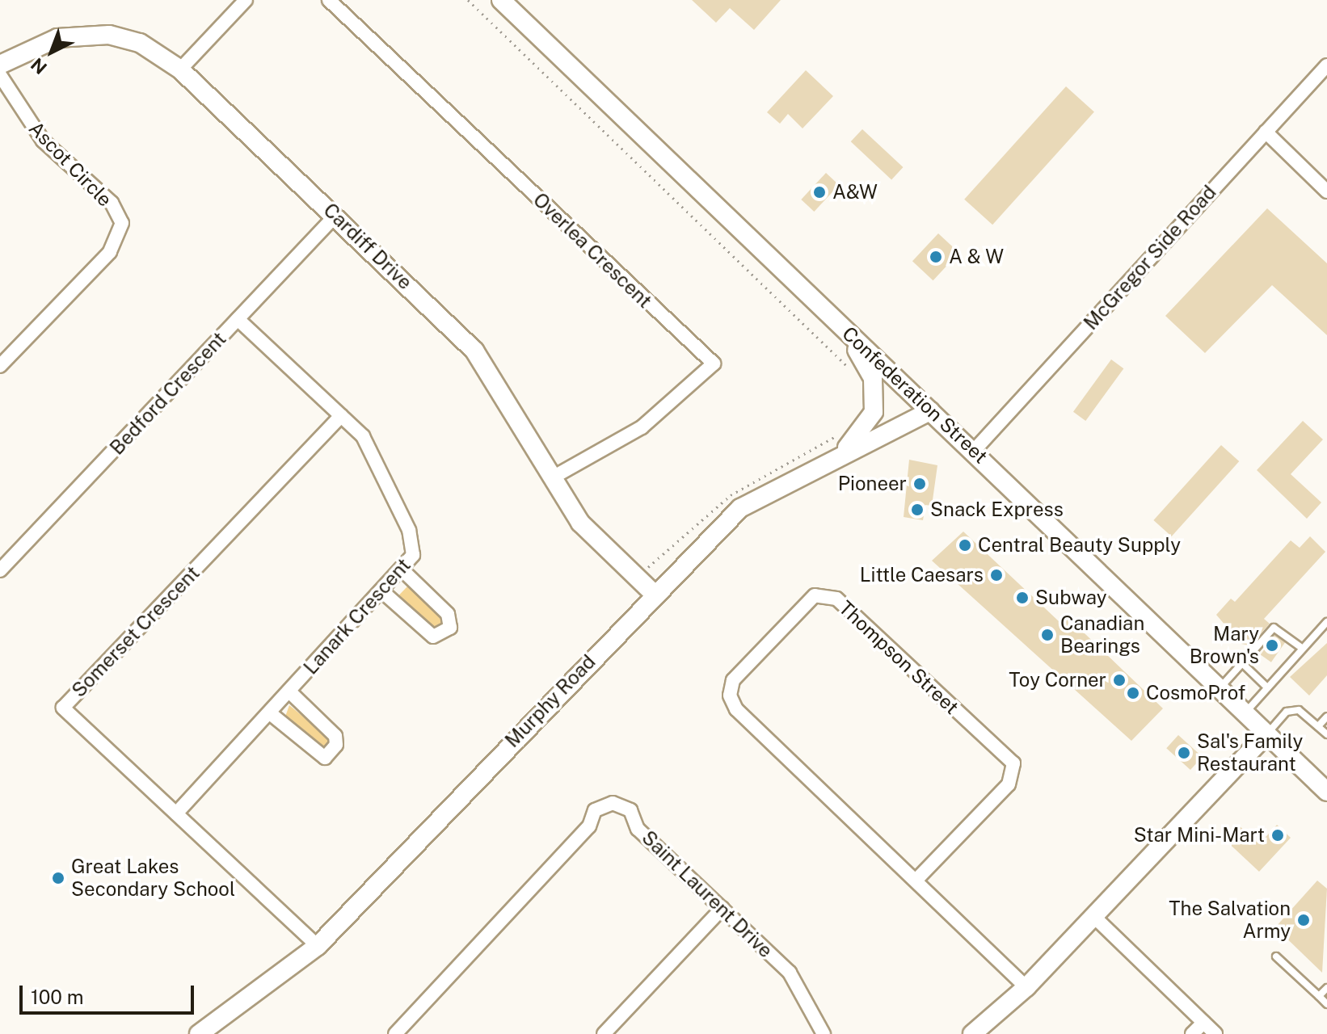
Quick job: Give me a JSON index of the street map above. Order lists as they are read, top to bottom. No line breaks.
{"streets":{"street":["Ascot Circle","Cardiff Drive","Overlea Crescent","McGregor Side Road","Bedford Crescent","Confederation Street","Lanark Crescent","Somerset Crescent","Thompson Street","Murphy Road","Saint Laurent Drive"]},"crossings":[["Cardiff Drive","Overlea Crescent"],["Cardiff Drive","Bedford Crescent"],["Cardiff Drive","Murphy Road"],["McGregor Side Road","Confederation Street"],["Bedford Crescent","Lanark Crescent"],["Confederation Street","Murphy Road"],["Lanark Crescent","Somerset Crescent"],["Somerset Crescent","Murphy Road"]],"places":["A&W","A & W","Pioneer","Snack Express","Central Beauty Supply","Little Caesars","Subway","Canadian Bearings","Mary Brown's","Toy Corner","CosmoProf","Sal's Family Restaurant","Star Mini-Mart","Great Lakes Secondary School","The Salvation Army"],"scale_bar":"100 m","north":"bottom left"}
